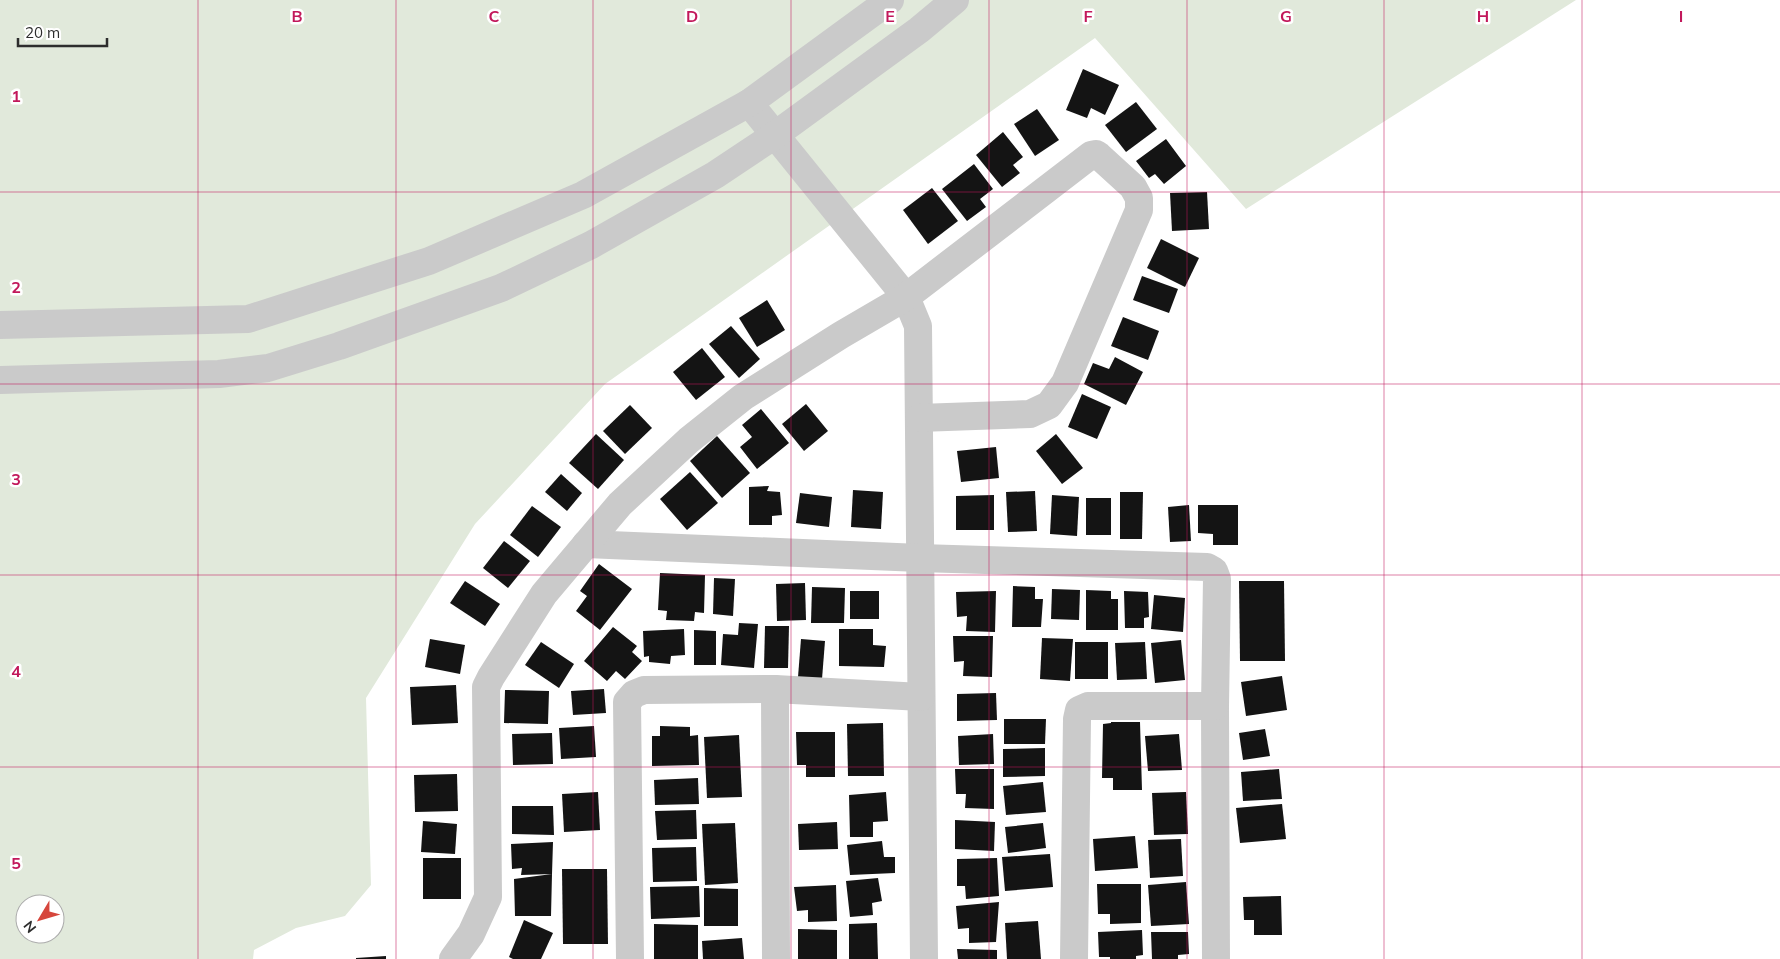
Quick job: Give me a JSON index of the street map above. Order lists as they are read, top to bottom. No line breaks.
{"scale_bar":"20 m","north":"bottom left","grid":{"columns":["B","C","D","E","F","G","H","I"],"rows":["1","2","3","4","5"]}}
